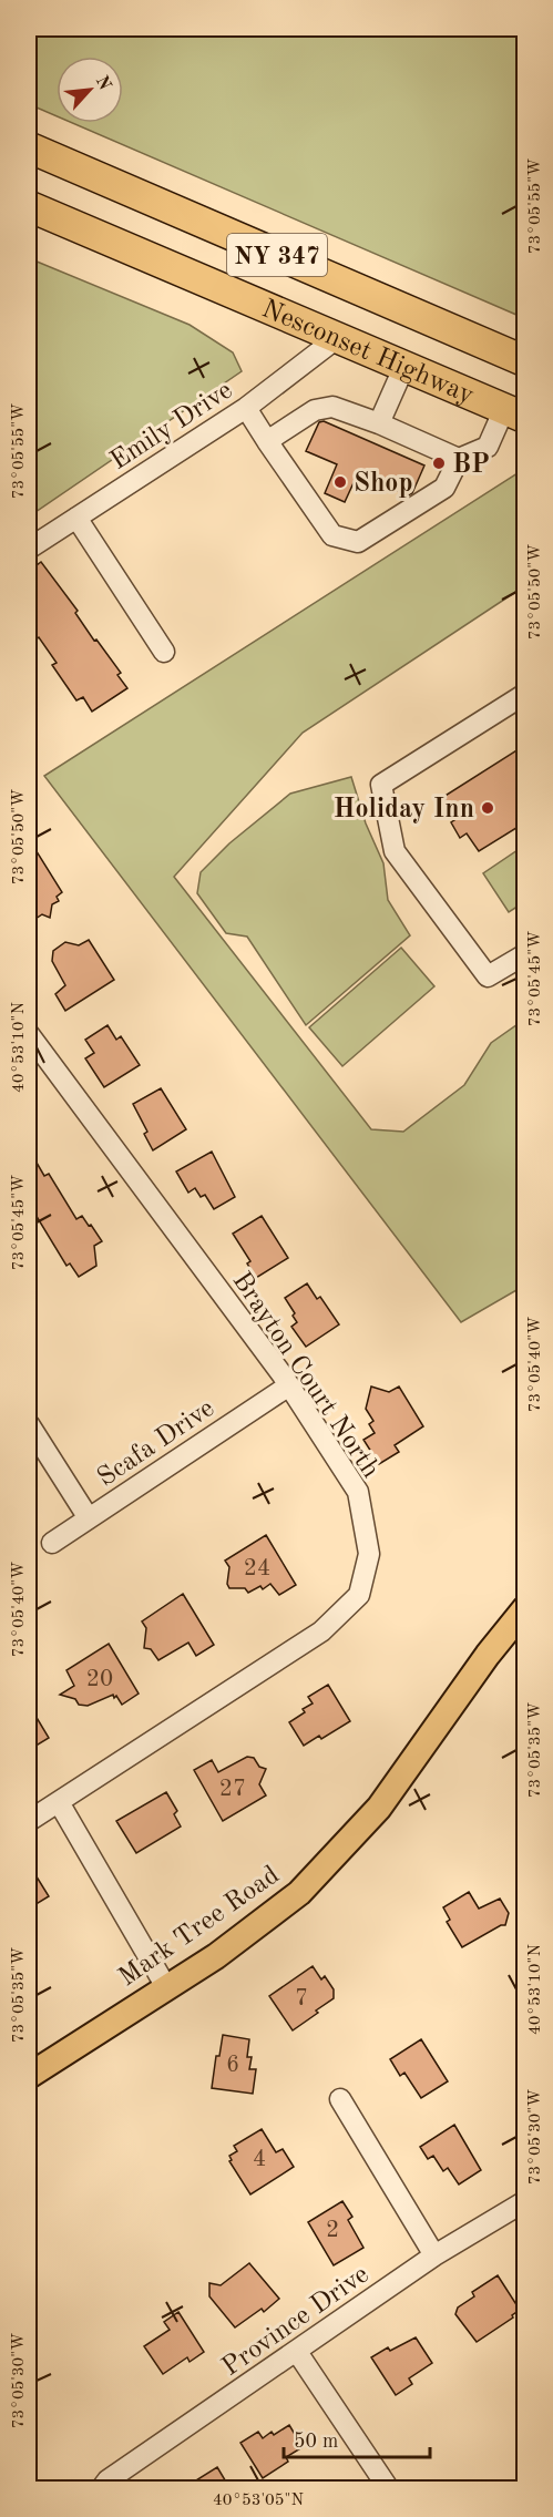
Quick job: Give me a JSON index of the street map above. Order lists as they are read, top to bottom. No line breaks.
{"streets":{"highway":["NY 347","Nesconset Highway"],"main road":["Mark Tree Road"],"street":["Emily Drive","Brayton Court North","Scafa Drive","Province Drive"]},"crossings":[["Nesconset Highway","Emily Drive"],["Brayton Court North","Scafa Drive"]],"places":["BP","Shop","Holiday Inn"],"house_numbers":["24","20","27","7","6","4","2"],"scale_bar":"50 m","north":"top right","coordinates":["73°05'55\"W","73°05'50\"W","73°05'45\"W","40°53'10\"N","73°05'40\"W","73°05'35\"W","73°05'30\"W","40°53'05\"N"]}
